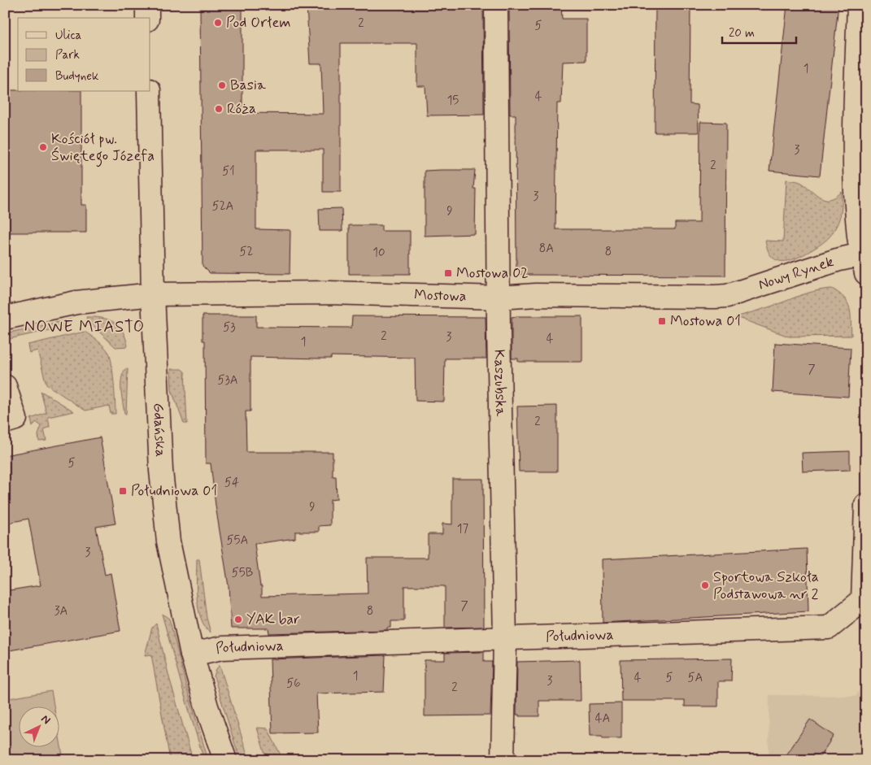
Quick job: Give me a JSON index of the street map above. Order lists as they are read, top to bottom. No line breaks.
{"streets":{"street":["Nowy Rynek","Mostowa","Kaszubska","Gdańska","Południowa"]},"crossings":[["Nowy Rynek","Mostowa"],["Mostowa","Kaszubska"],["Mostowa","Gdańska"],["Kaszubska","Południowa"],["Gdańska","Południowa"]],"districts":["NOWE MIASTO"],"places":{"other":["Pod Orłem","Basia","Róża","Kościół pw. Świętego Józefa","Sportowa Szkoła Podstawowa nr 2","YAK bar"],"transit":["Mostowa 02","Mostowa 01","Południowa 01"]},"house_numbers":["2","5","1","4","15","3","2","51","3","52A","9","8A","52","8","10","53","2","3","4","1","7","53A","2","5","54","9","17","55A","3","55B","7","3A","8","1","4","5","5A","3","56","2","4A"],"legend":["Ulica","Park","Budynek"],"scale_bar":"20 m","north":"top right"}
